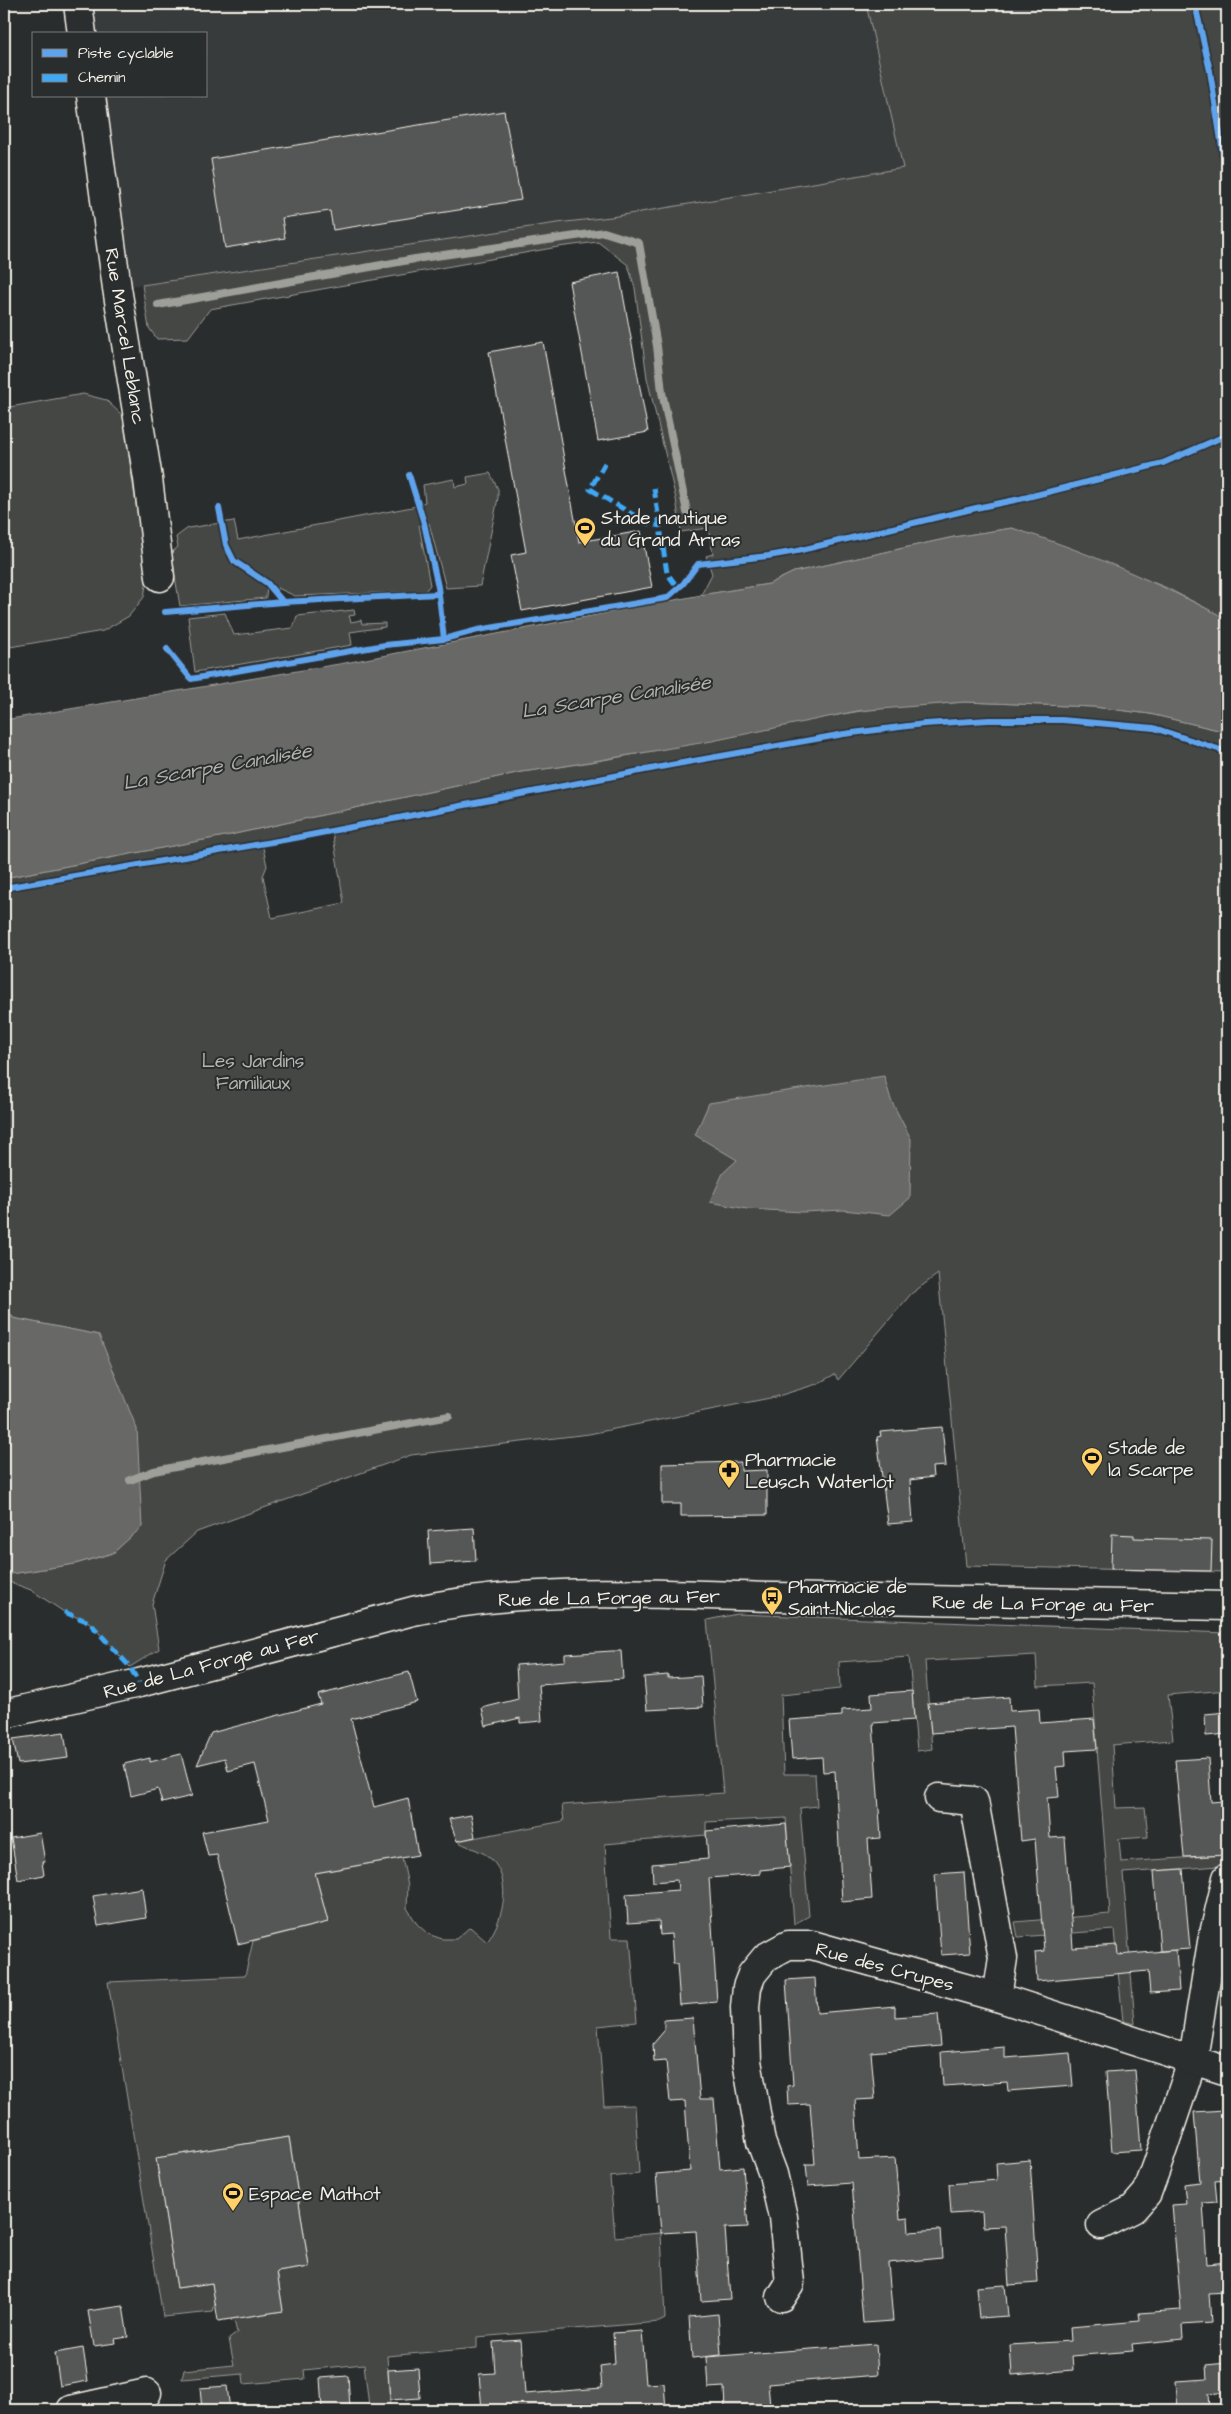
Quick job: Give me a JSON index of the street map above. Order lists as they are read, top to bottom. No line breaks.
{"streets":{"street":["Rue Marcel Leblanc","Rue de La Forge au Fer","Rue des Crupes"]},"water":["La Scarpe Canalisée"],"parks":["Les Jardins Familiaux"],"places":{"sports":["Stade nautique du Grand Arras","Stade de la Scarpe","Espace Mathot"],"pharmacy":["Pharmacie Leusch Waterlot"],"bus stop":["Pharmacie de Saint-Nicolas"]},"legend":["Piste cyclable","Chemin"]}
